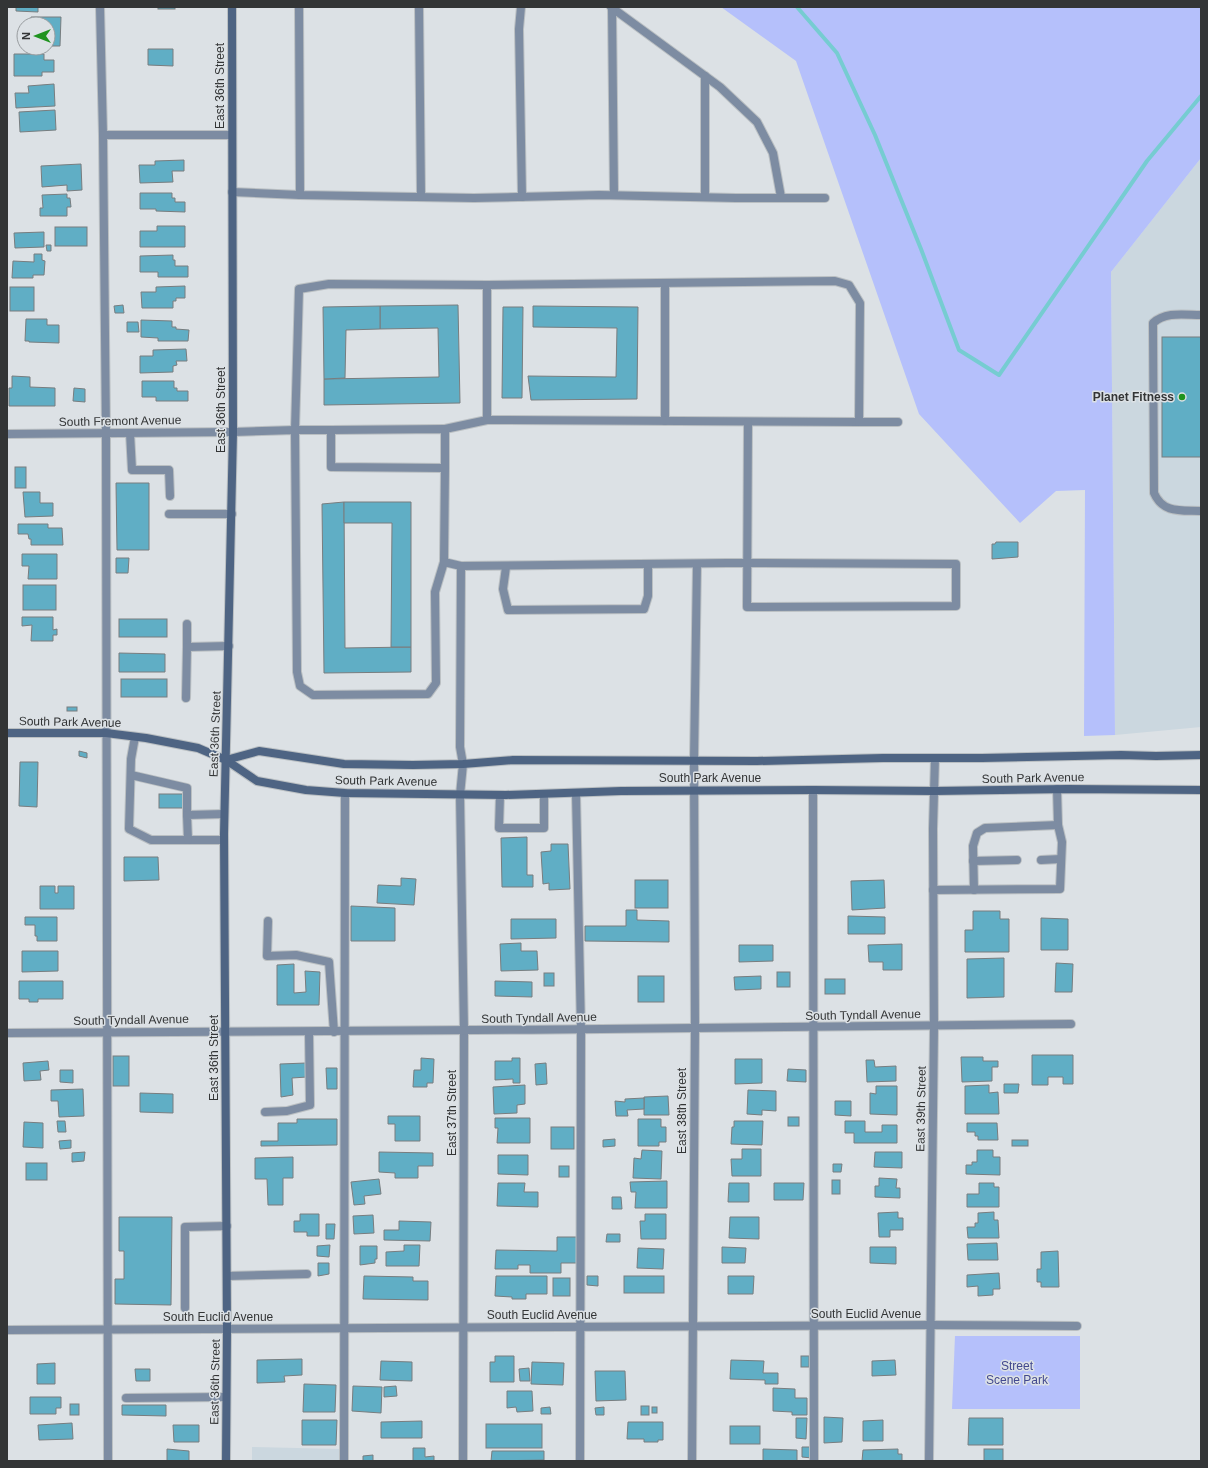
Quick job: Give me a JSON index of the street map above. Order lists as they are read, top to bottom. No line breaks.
{"streets":{"main road":["East 36th Street","South Park Avenue"],"street":["South Fremont Avenue","South Tyndall Avenue","East 39th Street","East 38th Street","East 37th Street","South Euclid Avenue"]},"crossings":[["East 36th Street","South Fremont Avenue"],["East 36th Street","South Park Avenue"],["East 36th Street","South Tyndall Avenue"],["East 36th Street","South Euclid Avenue"],["South Park Avenue","East 39th Street"],["South Park Avenue","East 38th Street"],["South Park Avenue","East 37th Street"],["South Tyndall Avenue","East 39th Street"],["South Tyndall Avenue","East 38th Street"],["South Tyndall Avenue","East 37th Street"],["East 39th Street","South Euclid Avenue"],["East 38th Street","South Euclid Avenue"],["East 37th Street","South Euclid Avenue"]],"parks":["Street Scene Park"],"places":["Planet Fitness"],"north":"left"}
